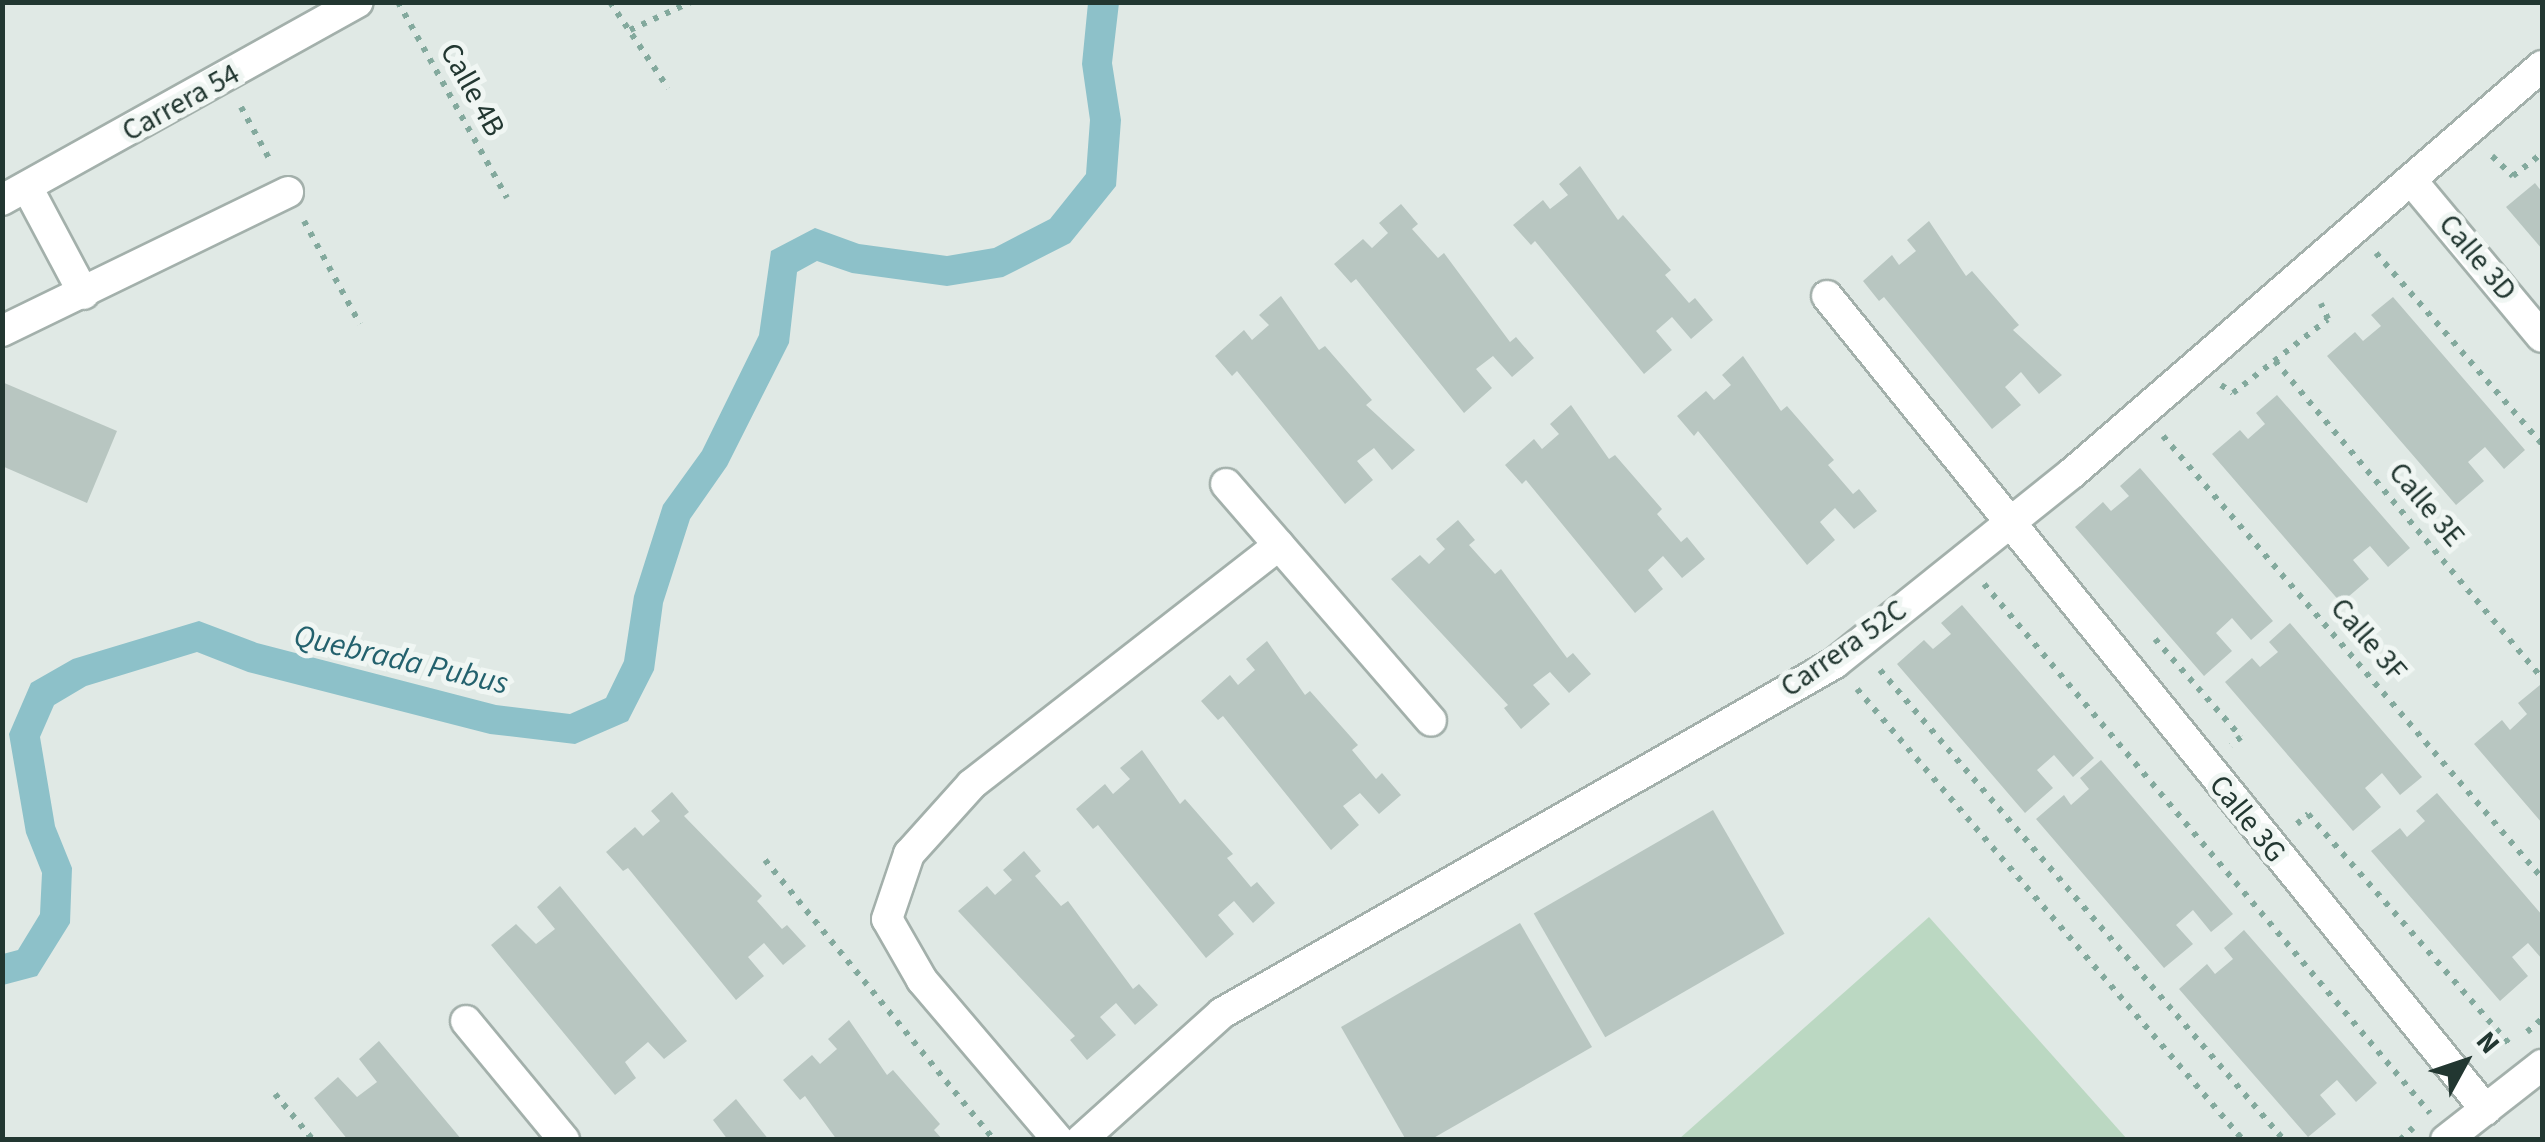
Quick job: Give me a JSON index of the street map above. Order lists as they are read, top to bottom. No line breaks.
{"streets":{"street":["Carrera 54","Calle 3D","Carrera 52C","Calle 3G"],"path":["Calle 4B","Calle 3E","Calle 3F"]},"crossings":[["Calle 3D","Carrera 52C"],["Carrera 52C","Calle 3G"]],"water":["Quebrada Pubus"],"north":"top right"}
